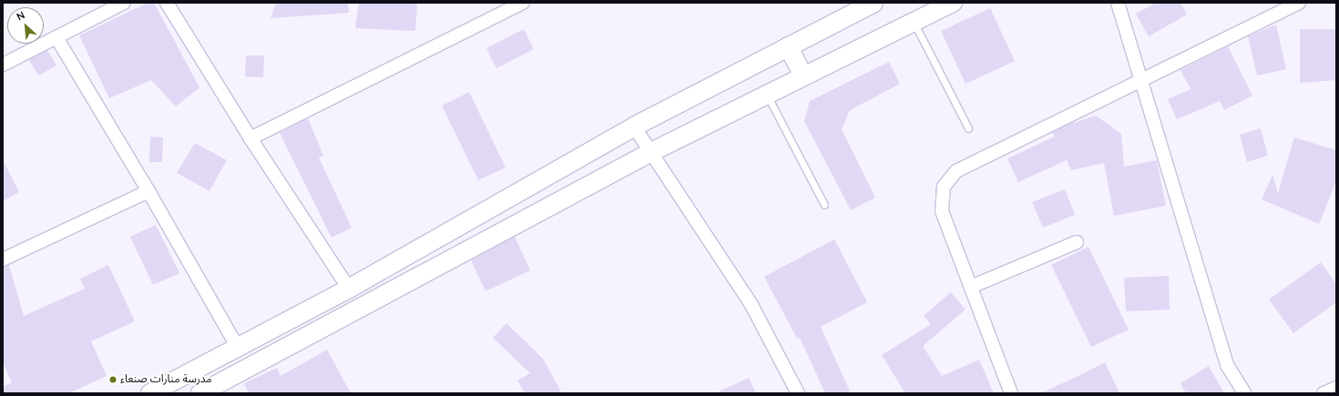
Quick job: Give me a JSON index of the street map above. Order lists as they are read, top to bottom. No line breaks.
{"places":["مدرسة منارات صنعاء"],"north":"top left"}
